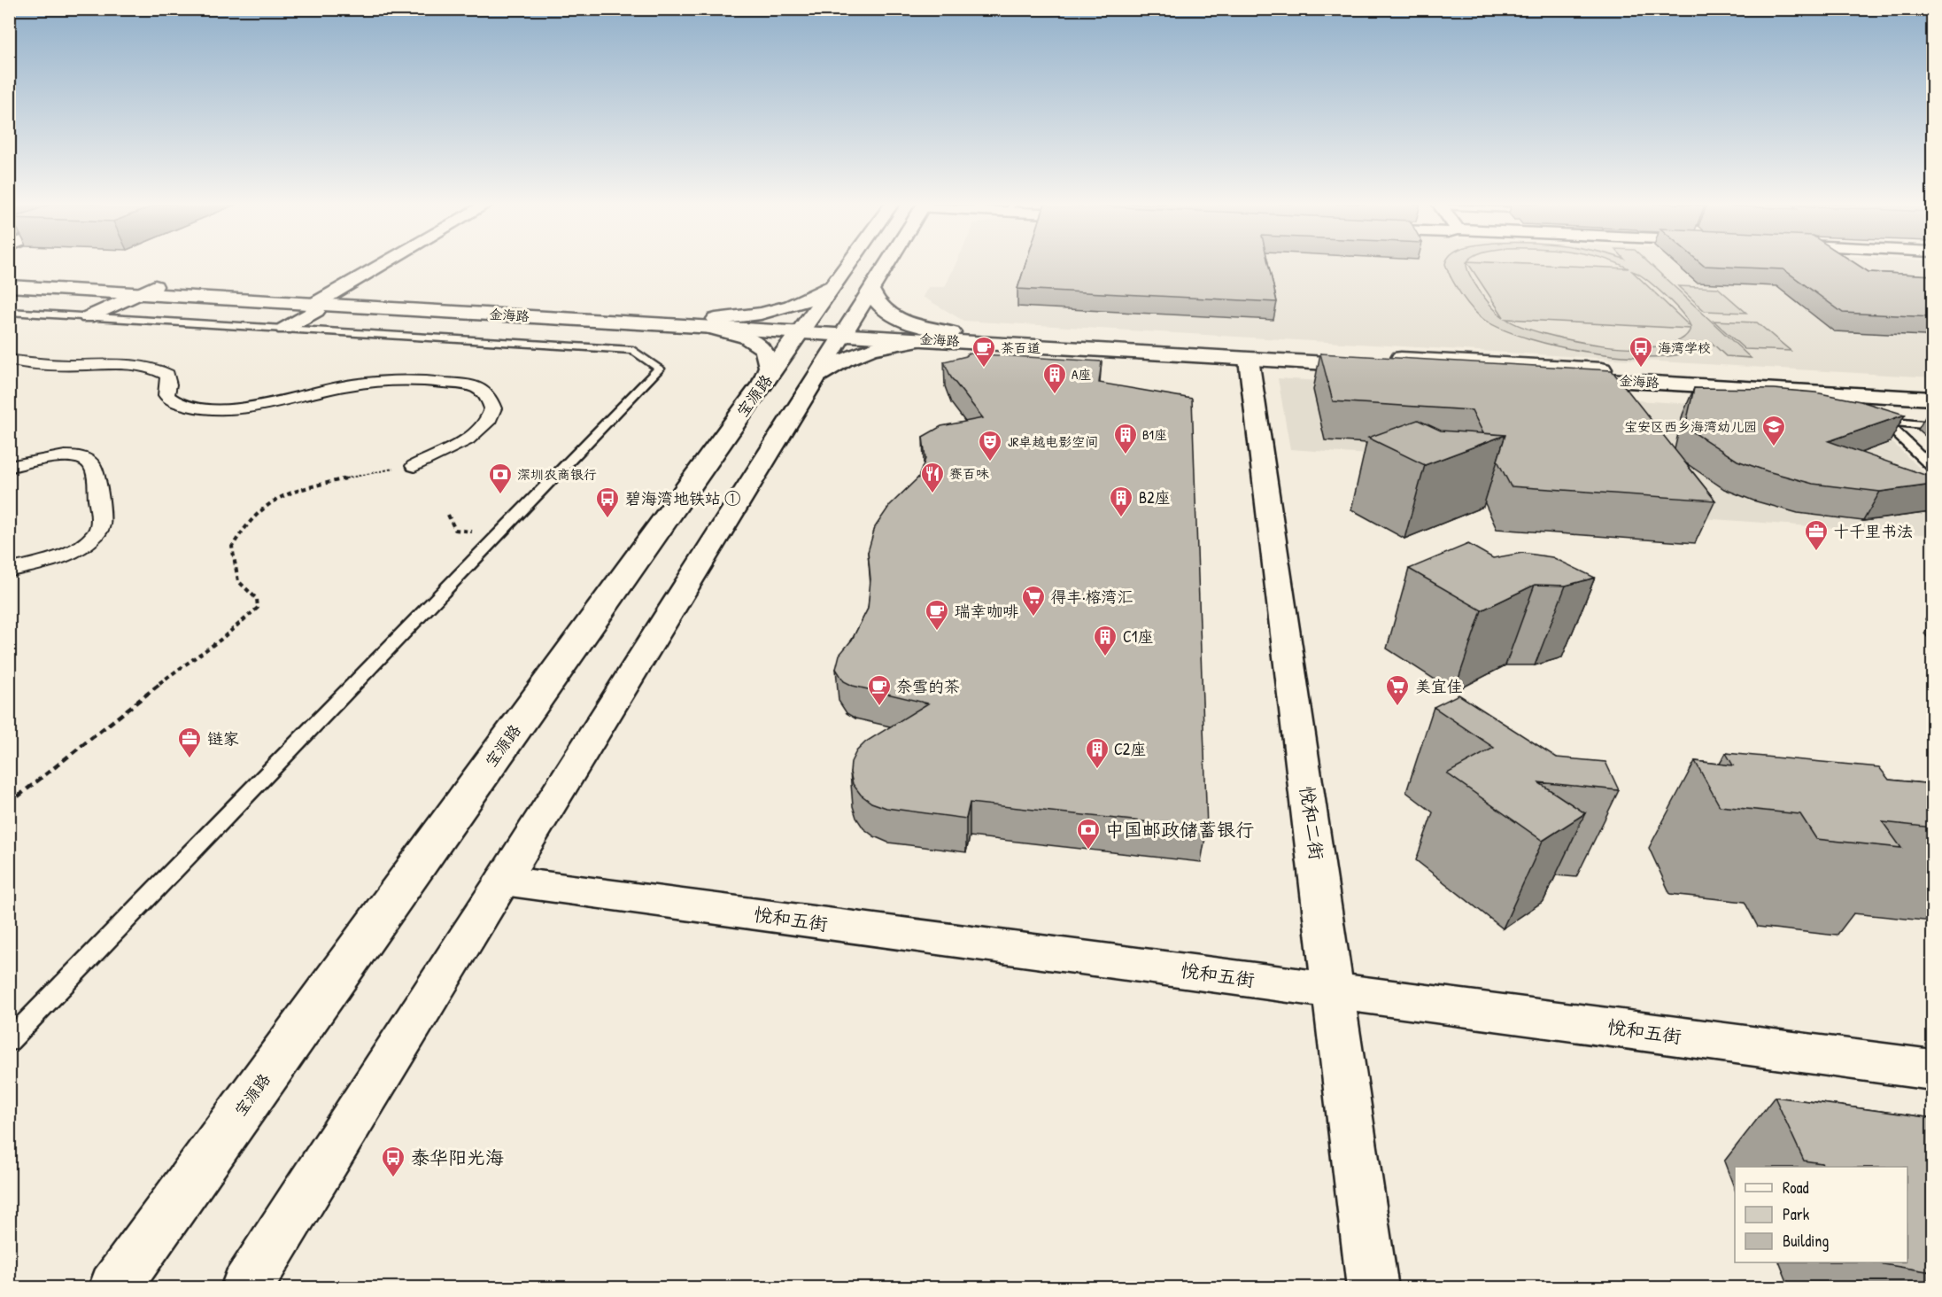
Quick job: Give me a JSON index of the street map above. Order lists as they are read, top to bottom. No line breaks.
{"streets":{"street":["金海路","宝源路","悦和二街","悦和五街"]},"crossings":[["金海路","宝源路"],["金海路","悦和二街"],["悦和二街","悦和五街"]],"places":{"cafe":["茶百道","瑞幸咖啡","奈雪的茶"],"bus stop":["海湾学校","碧海湾地铁站 ①","泰华阳光海"],"building":["A座","B1座","B2座","C1座","C2座"],"school or university":["宝安区西乡海湾幼儿园"],"theatre":["JR卓越电影空间"],"restaurant":["赛百味"],"bank":["深圳农商银行","中国邮政储蓄银行"],"office":["十千里书法","链家"],"supermarket":["得丰·榕湾汇","美宜佳"]},"legend":["Road","Park","Building"]}
